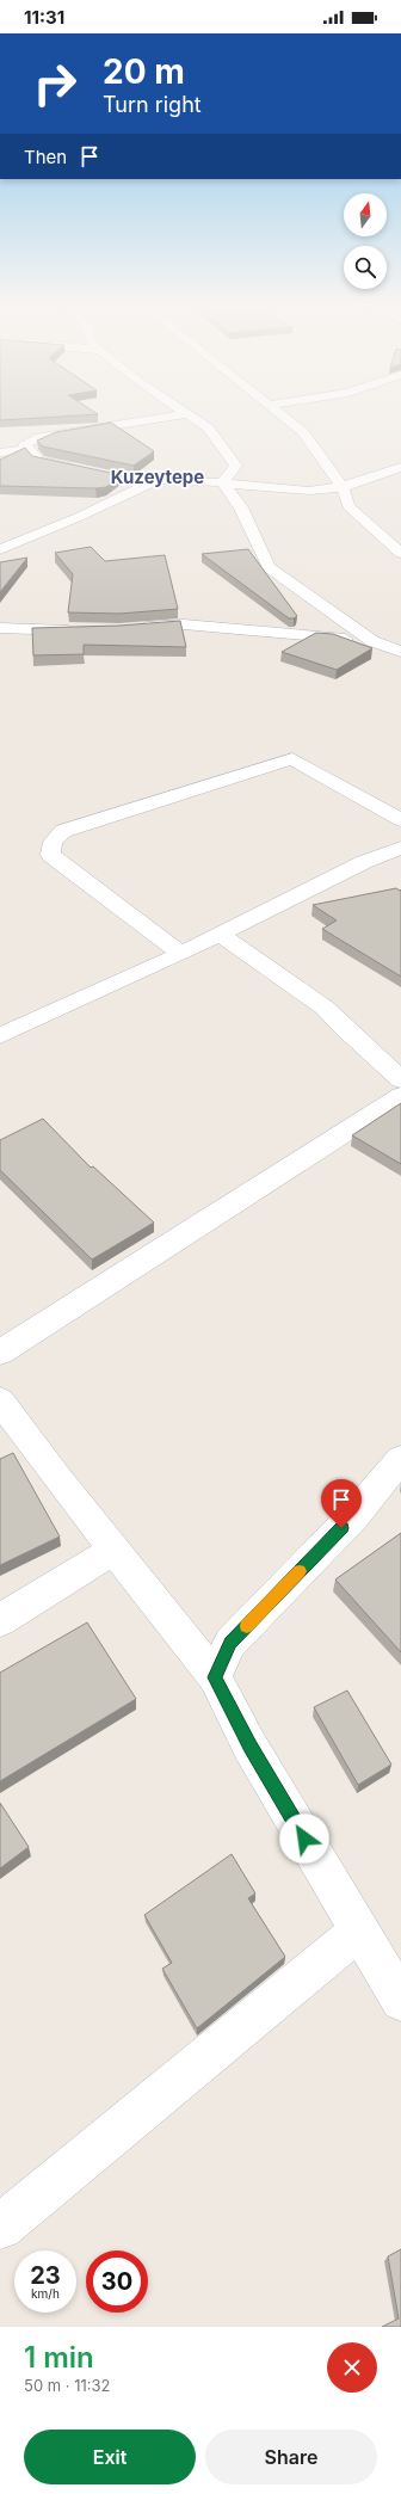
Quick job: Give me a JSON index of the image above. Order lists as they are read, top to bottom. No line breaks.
{"districts":["Kuzeytepe"],"north":"top","page":{"status":"11:31","turn":["20 m","Turn right"],"then":"Then","speed":"23 km/h","limit":"30","heading":["1 min","50 m · 11:32"],"buttons":["Exit","Share"]}}
